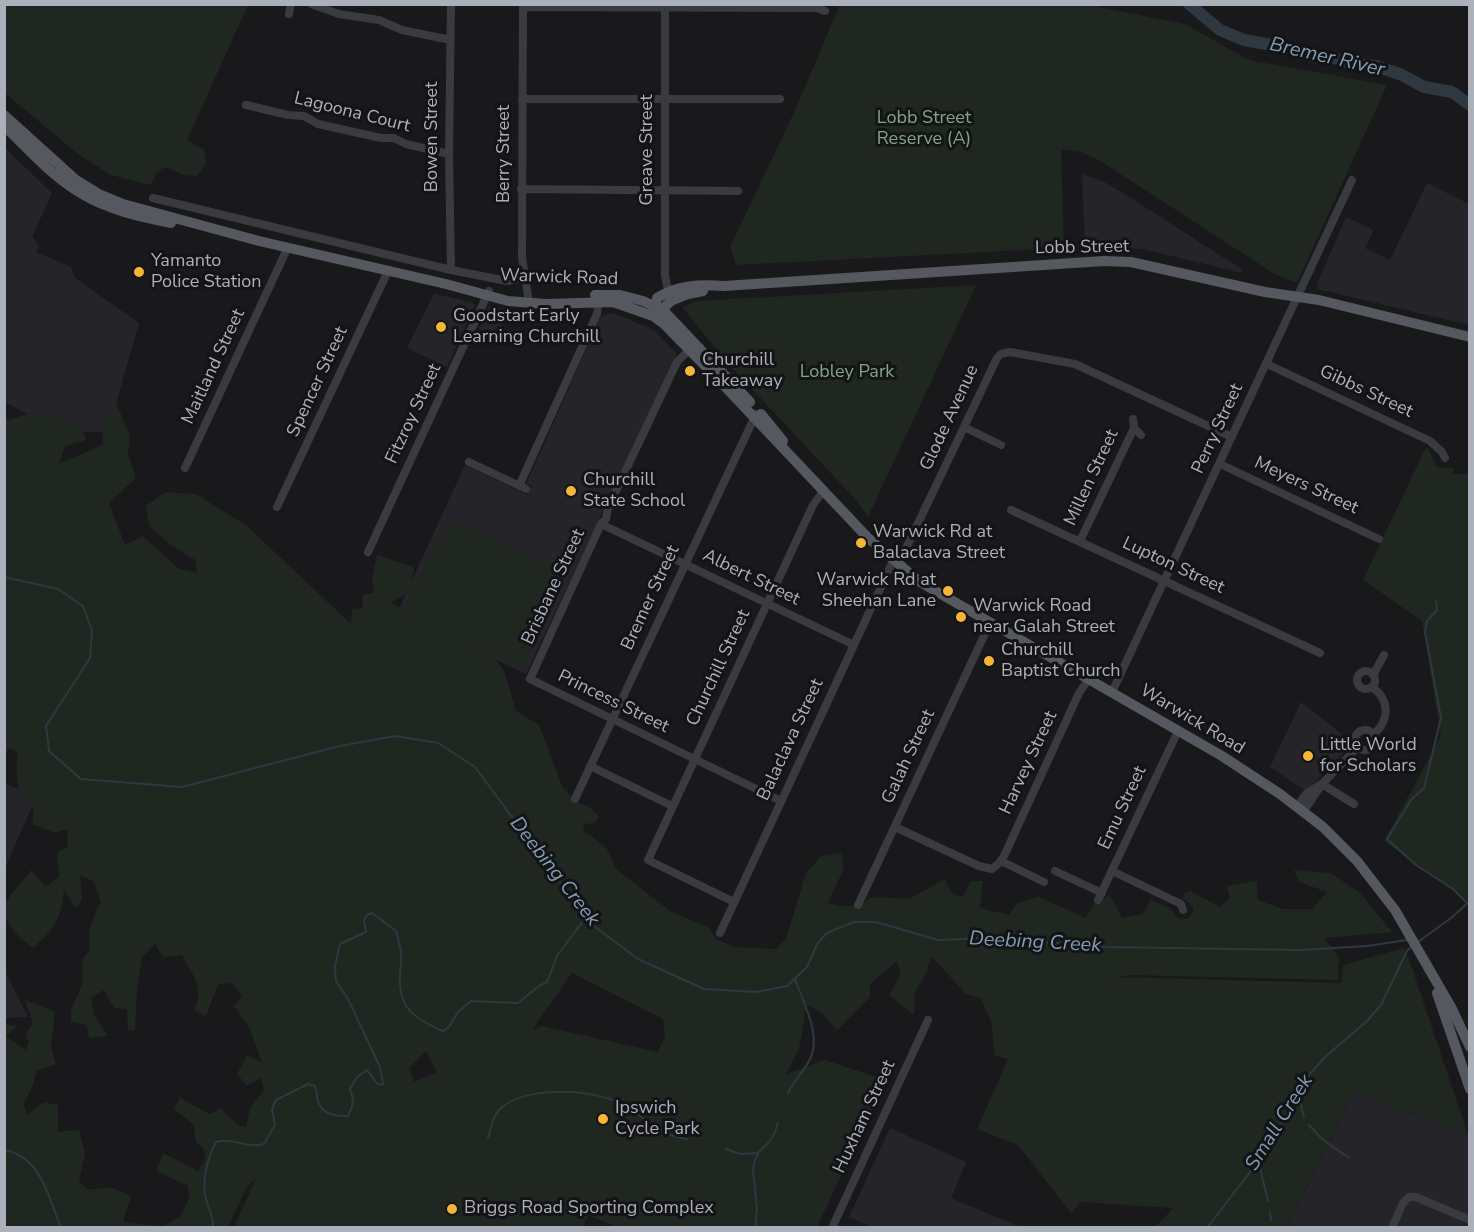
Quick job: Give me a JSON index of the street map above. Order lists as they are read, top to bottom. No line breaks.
{"streets":{"main road":["Lobb Street","Warwick Road"],"street":["Lagoona Court","Bowen Street","Greave Street","Berry Street","Maitland Street","Spencer Street","Gibbs Street","Fitzroy Street","Glode Avenue","Perry Street","Millen Street","Meyers Street","Lupton Street","Albert Street","Brisbane Street","Bremer Street","Churchill Street","Princess Street","Balaclava Street","Galah Street","Harvey Street","Emu Street","Huxham Street"]},"crossings":[["Lagoona Court","Bowen Street"],["Bowen Street","Warwick Road"],["Greave Street","Lobb Street"],["Berry Street","Warwick Road"],["Lobb Street","Warwick Road"],["Lobb Street","Perry Street"],["Warwick Road","Maitland Street"],["Warwick Road","Spencer Street"],["Warwick Road","Fitzroy Street"],["Warwick Road","Glode Avenue"],["Warwick Road","Perry Street"],["Warwick Road","Brisbane Street"],["Warwick Road","Bremer Street"],["Warwick Road","Churchill Street"],["Warwick Road","Balaclava Street"],["Warwick Road","Galah Street"],["Warwick Road","Harvey Street"],["Warwick Road","Emu Street"],["Gibbs Street","Perry Street"],["Glode Avenue","Perry Street"],["Glode Avenue","Balaclava Street"],["Perry Street","Meyers Street"],["Perry Street","Lupton Street"],["Millen Street","Lupton Street"],["Albert Street","Brisbane Street"],["Albert Street","Bremer Street"],["Albert Street","Churchill Street"],["Albert Street","Balaclava Street"],["Brisbane Street","Princess Street"],["Bremer Street","Princess Street"],["Churchill Street","Princess Street"],["Churchill Street","Balaclava Street"],["Princess Street","Balaclava Street"]],"water":["Bremer River","Deebing Creek","Small Creek"],"parks":["Lobb Street Reserve (A)","Lobley Park"],"places":["Yamanto Police Station","Goodstart Early Learning Churchill","Churchill Takeaway","Churchill State School","Warwick Rd at Balaclava Street","Warwick Rd at Sheehan Lane","Warwick Road near Galah Street","Churchill Baptist Church","Little World for Scholars","Ipswich Cycle Park","Briggs Road Sporting Complex"]}
